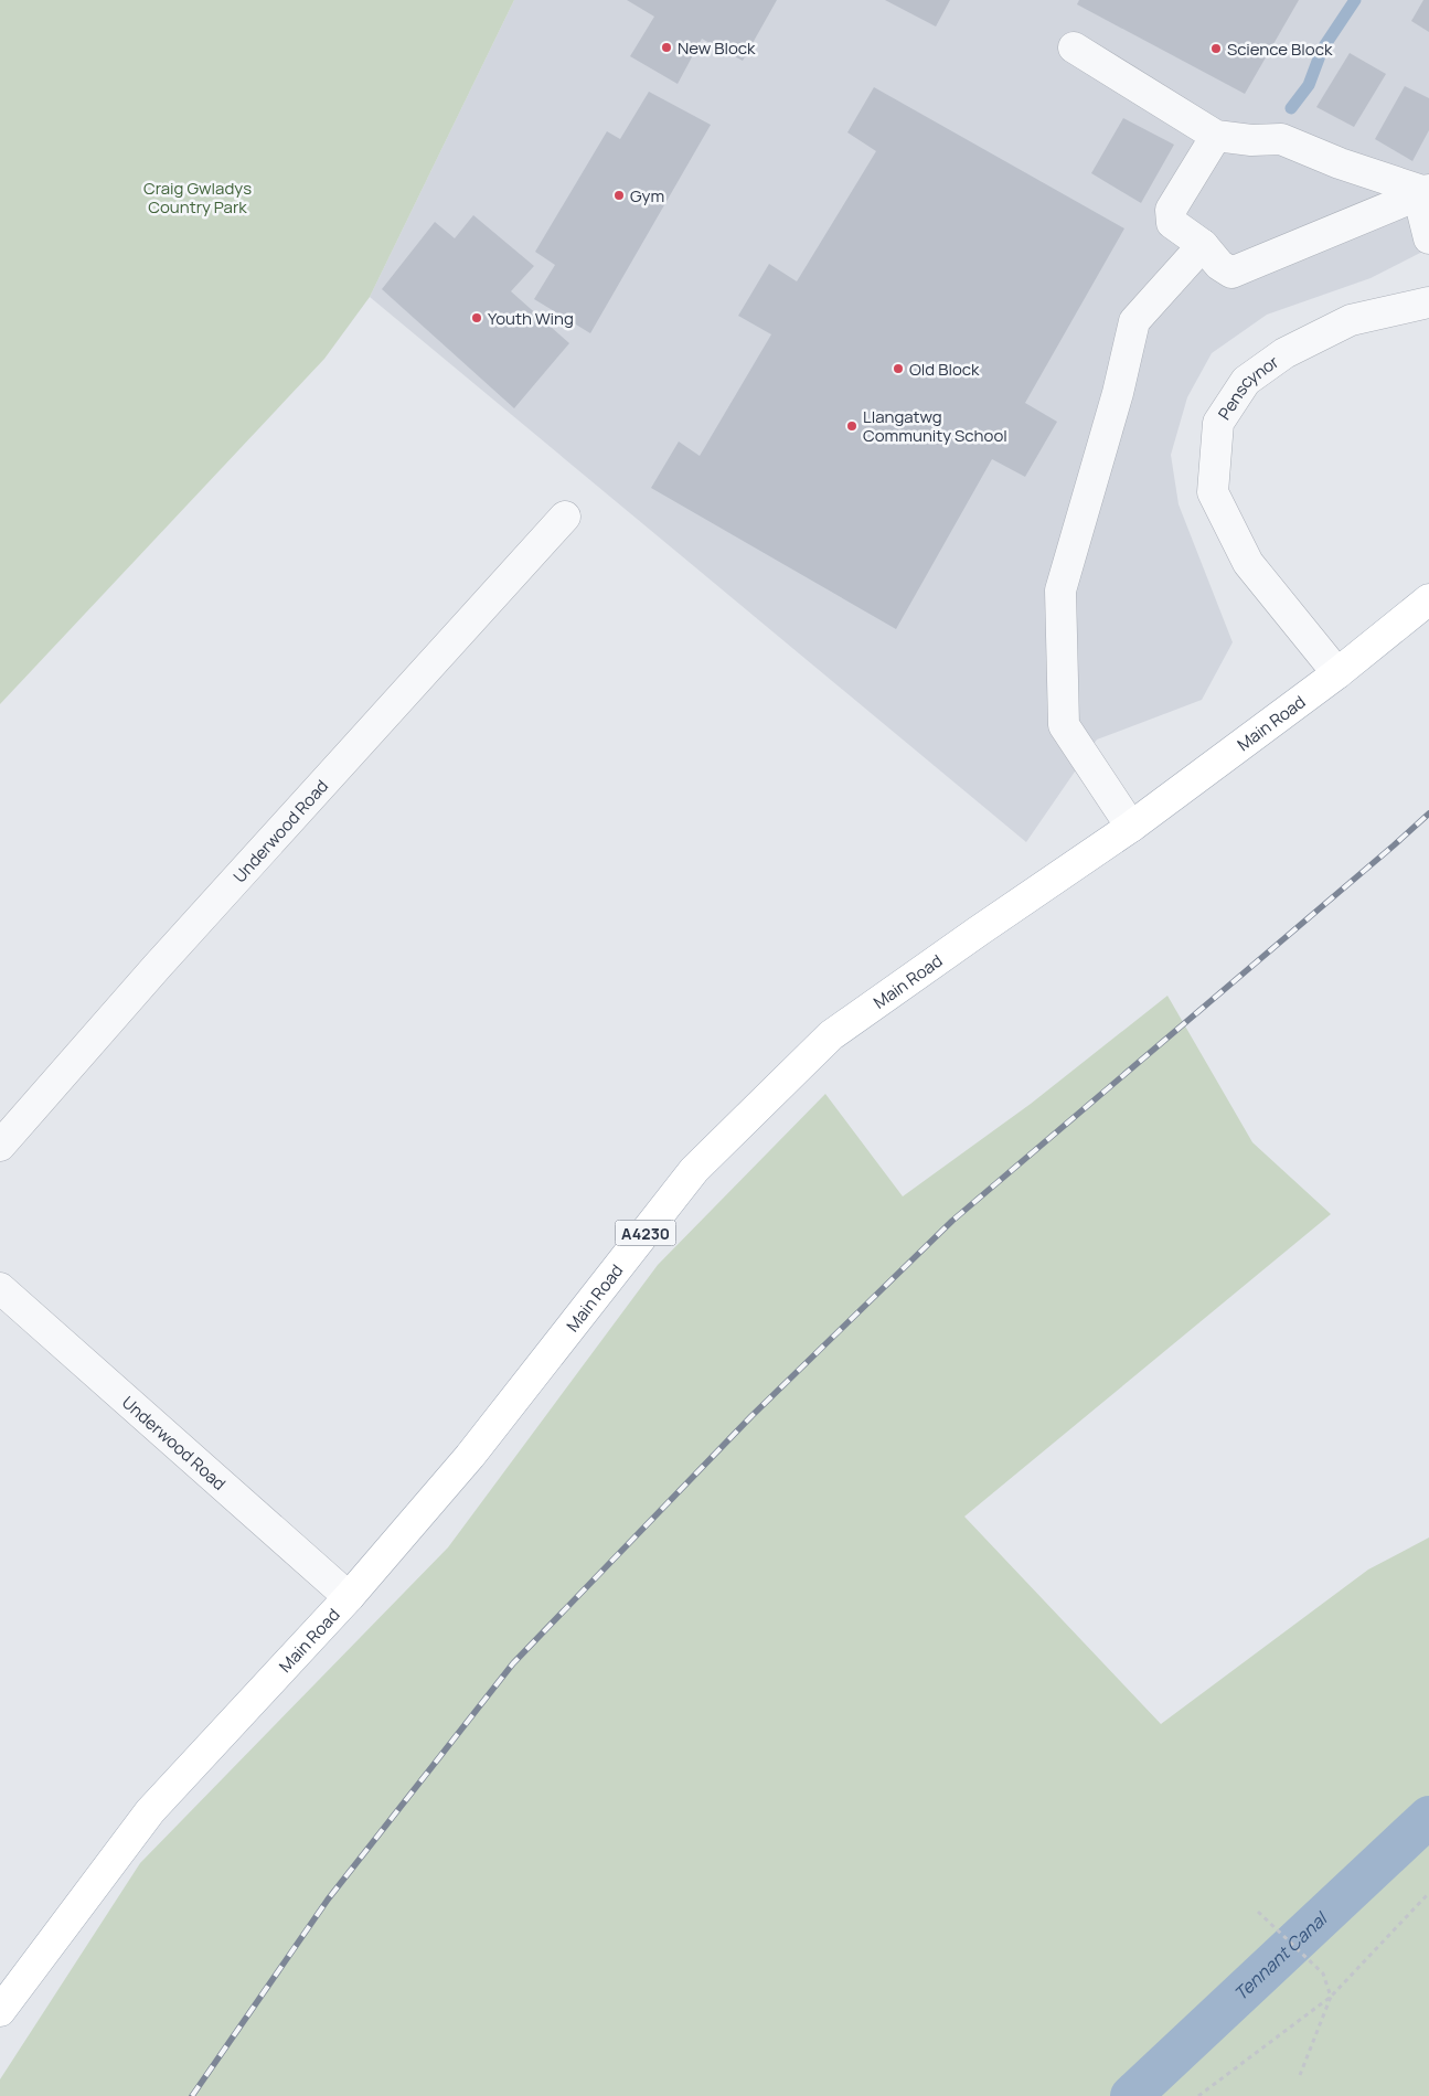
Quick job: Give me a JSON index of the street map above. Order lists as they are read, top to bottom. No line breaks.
{"streets":{"main road":["Main Road","A4230"],"street":["Penscynor","Underwood Road"]},"crossings":[["Penscynor","Main Road"],["Main Road","Underwood Road"]],"water":["Tennant Canal"],"parks":["Craig Gwladys Country Park"],"places":["New Block","Science Block","Gym","Youth Wing","Old Block","Llangatwg Community School"]}
